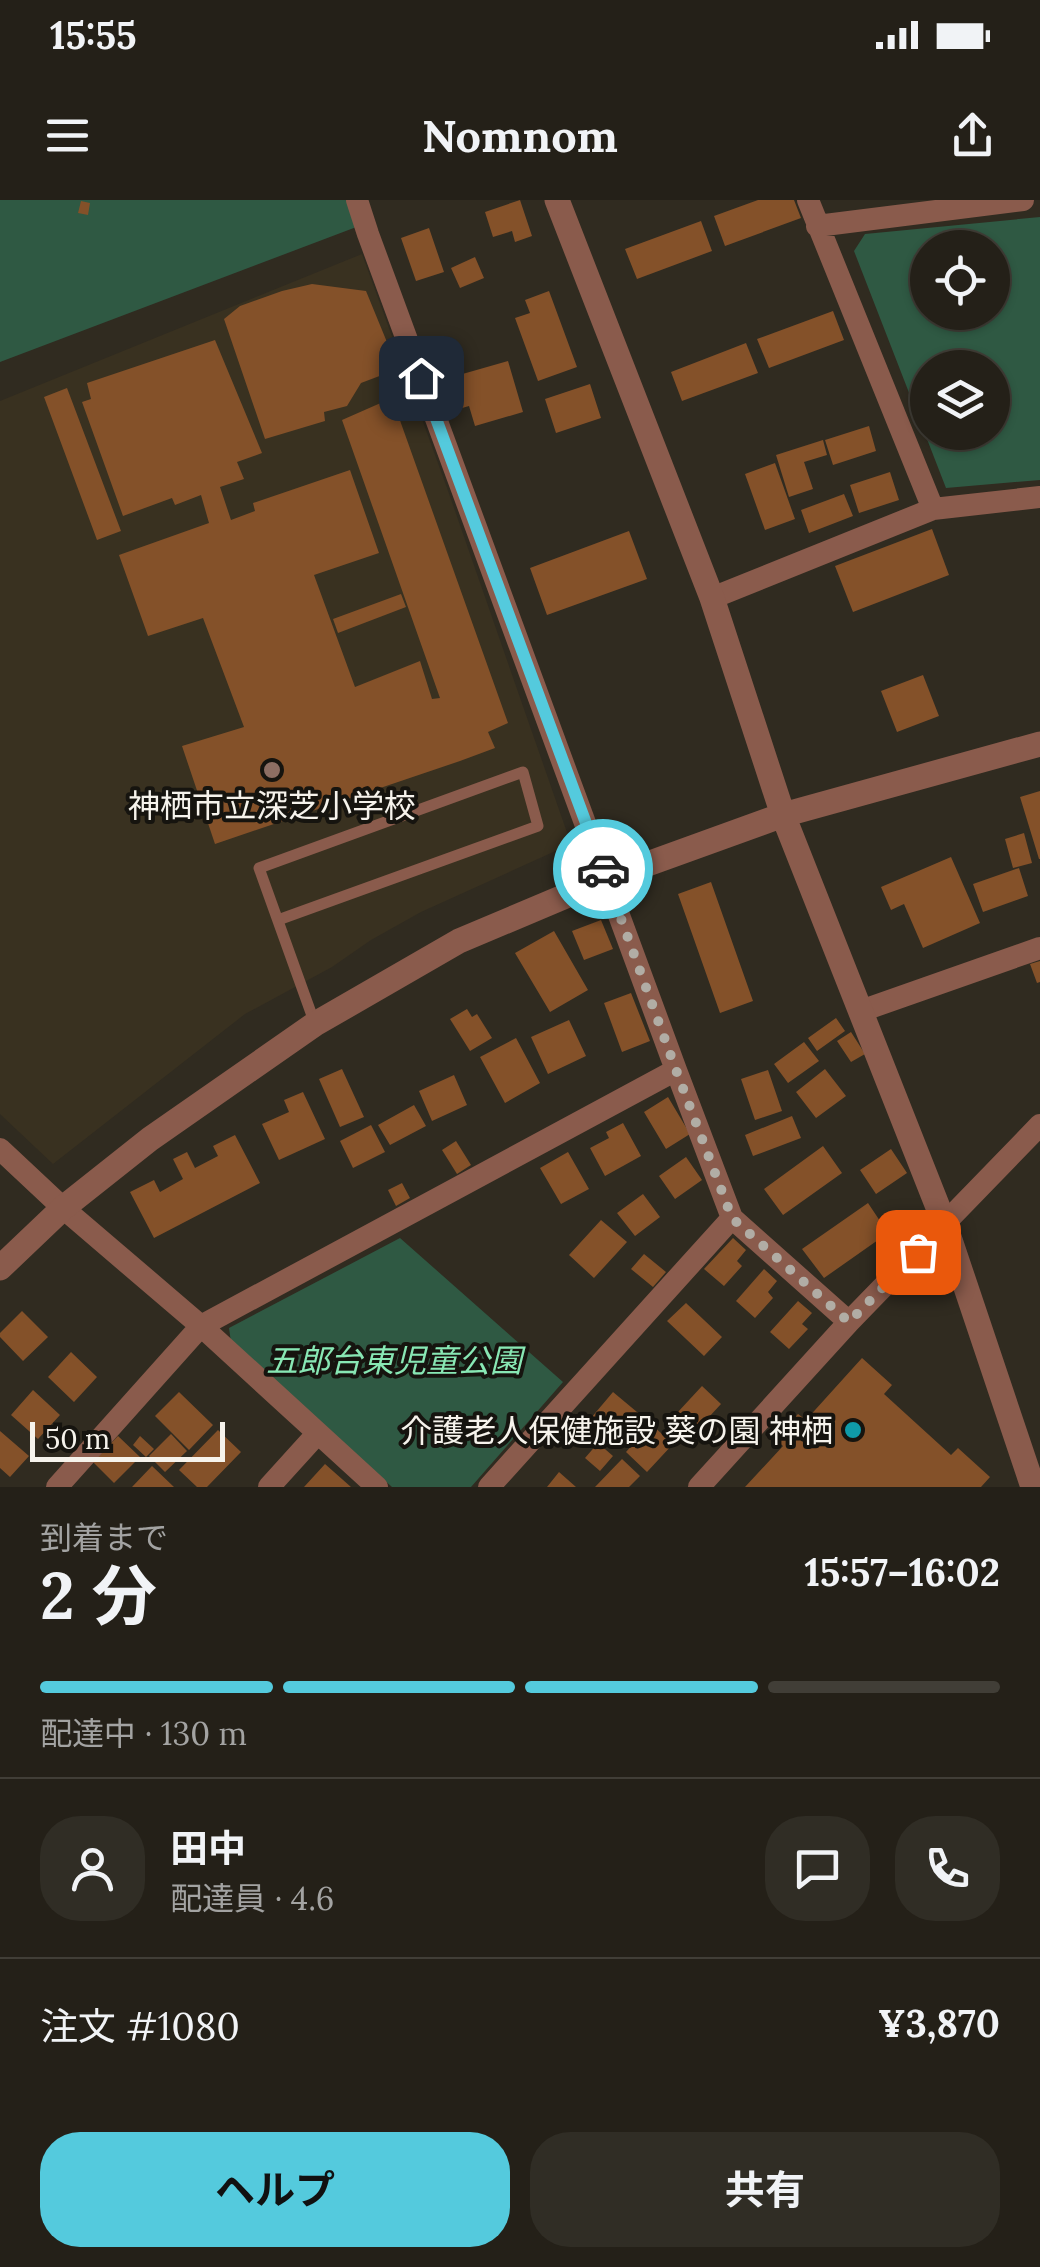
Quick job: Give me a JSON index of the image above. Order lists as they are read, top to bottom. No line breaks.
{"parks":["五郎台東児童公園"],"places":["神栖市立深芝小学校","介護老人保健施設 葵の園 神栖"],"scale_bar":"50 m","page":{"status":"15:55","header":"Nomnom","scale":"50 m","heading":["2 分","到着まで","15:57–16:02"],"panel":["田中","配達員 · 4.6","注文 #1080","¥3,870"],"bar":"配達中 · 130 m","buttons":["ヘルプ","共有"]}}
